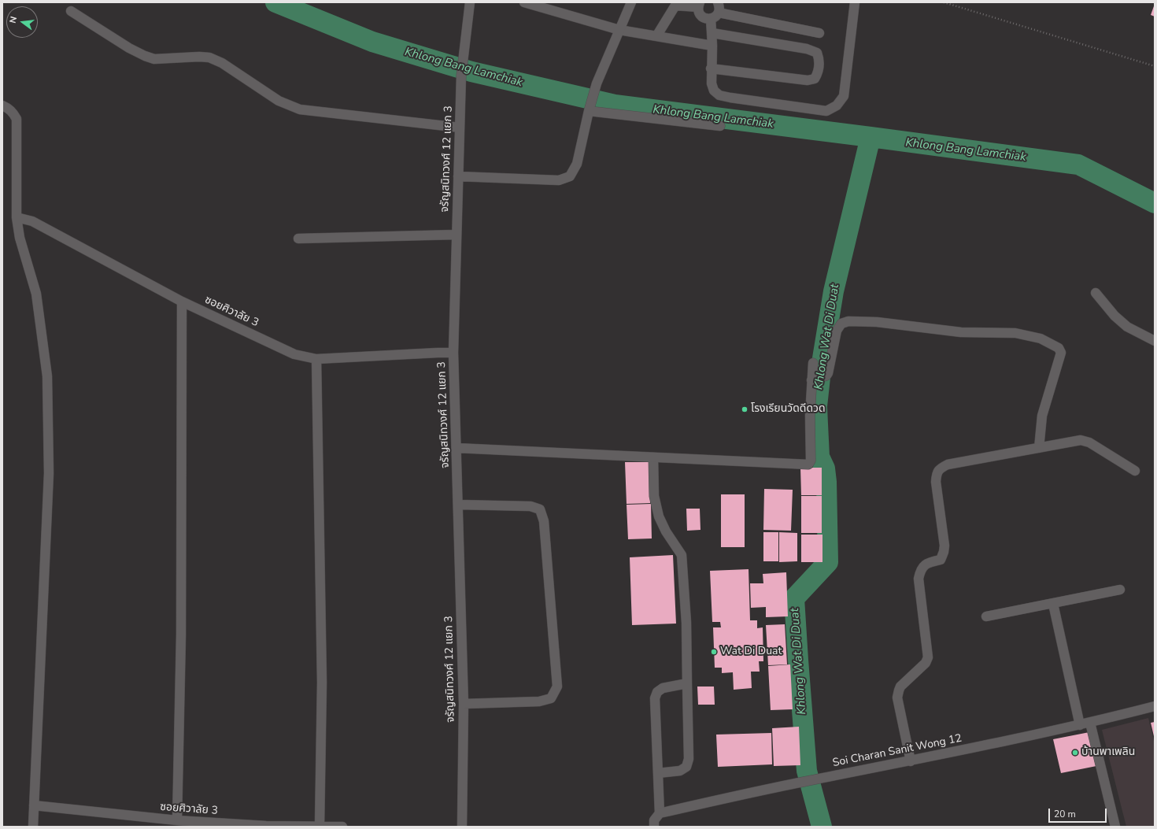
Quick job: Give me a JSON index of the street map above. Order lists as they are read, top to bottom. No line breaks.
{"streets":{"street":["จรัญสนิทวงศ์ 12 แยก 3","ซอยศิวาลัย 3","Soi Charan Sanit Wong 12"]},"crossings":[["จรัญสนิทวงศ์ 12 แยก 3","ซอยศิวาลัย 3"]],"water":["Khlong Bang Lamchiak","Khlong Wat Di Duat"],"places":["โรงเรียนวัดดีดวด","Wat Di Duat","บ้านพาเพลิน"],"scale_bar":"20 m","north":"left"}
